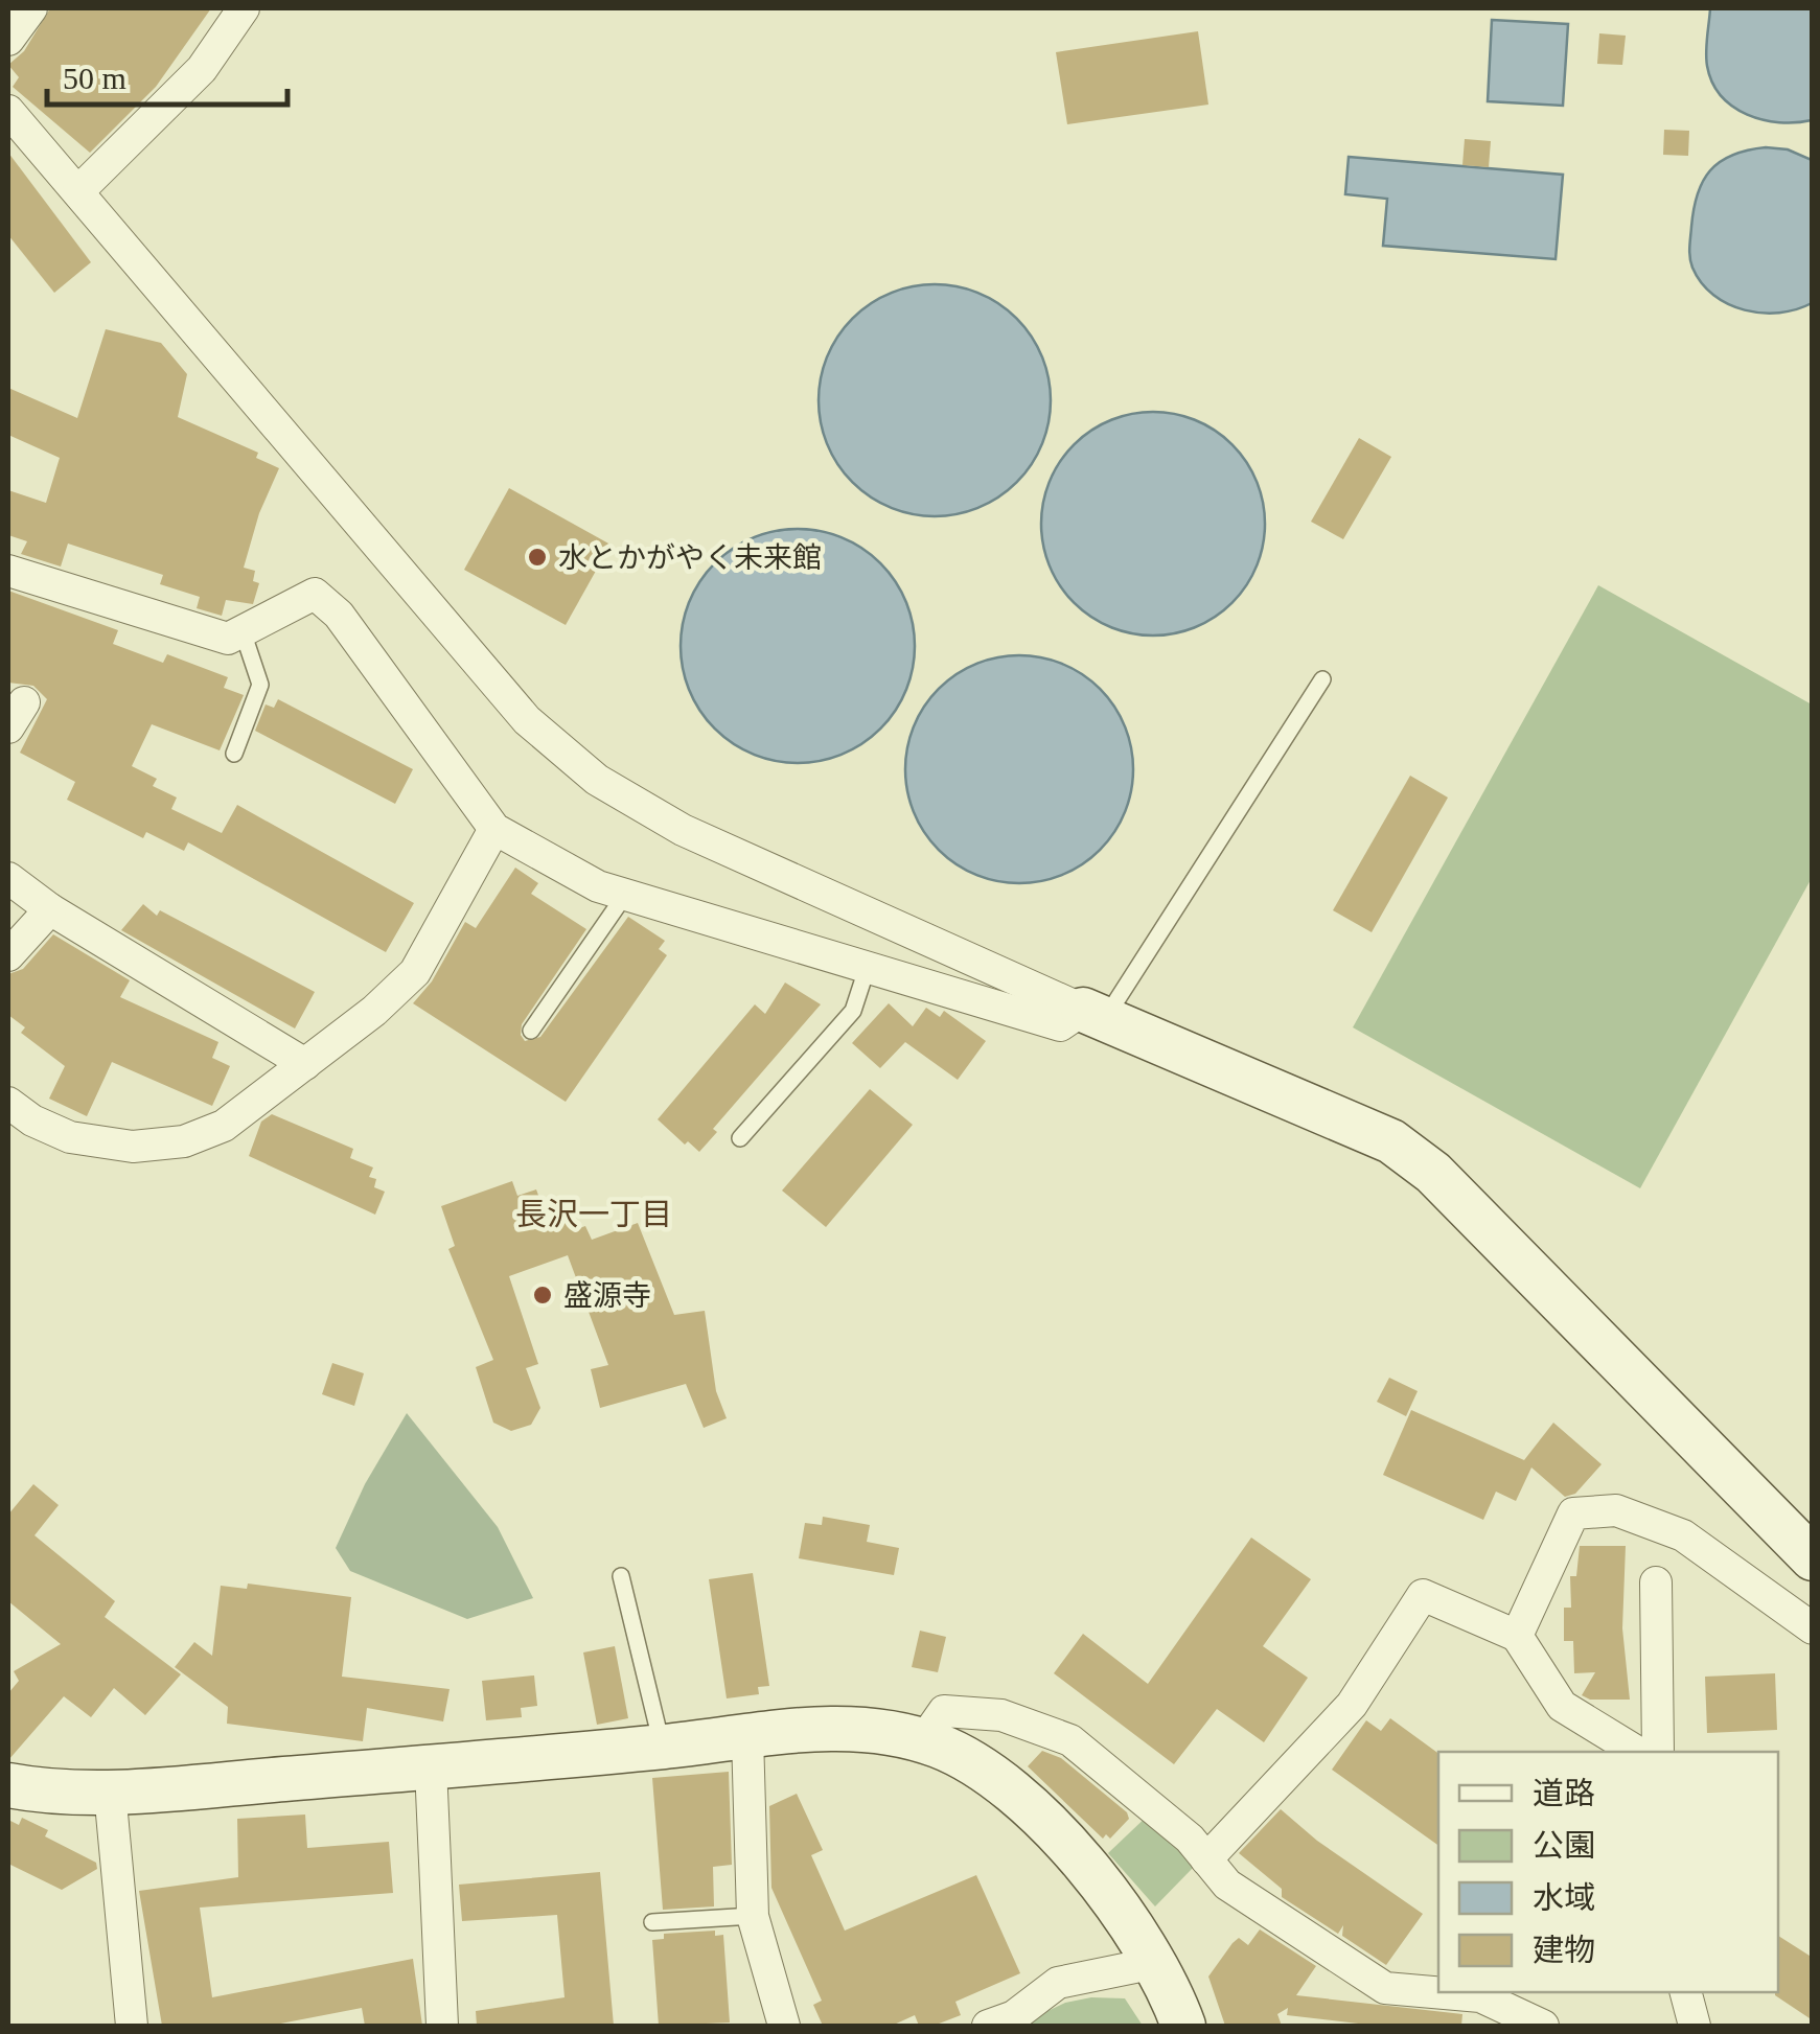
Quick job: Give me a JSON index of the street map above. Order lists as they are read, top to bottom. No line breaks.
{"districts":["長沢一丁目"],"places":["水とかがやく未来館","盛源寺"],"legend":["道路","公園","水域","建物"],"scale_bar":"50 m"}
